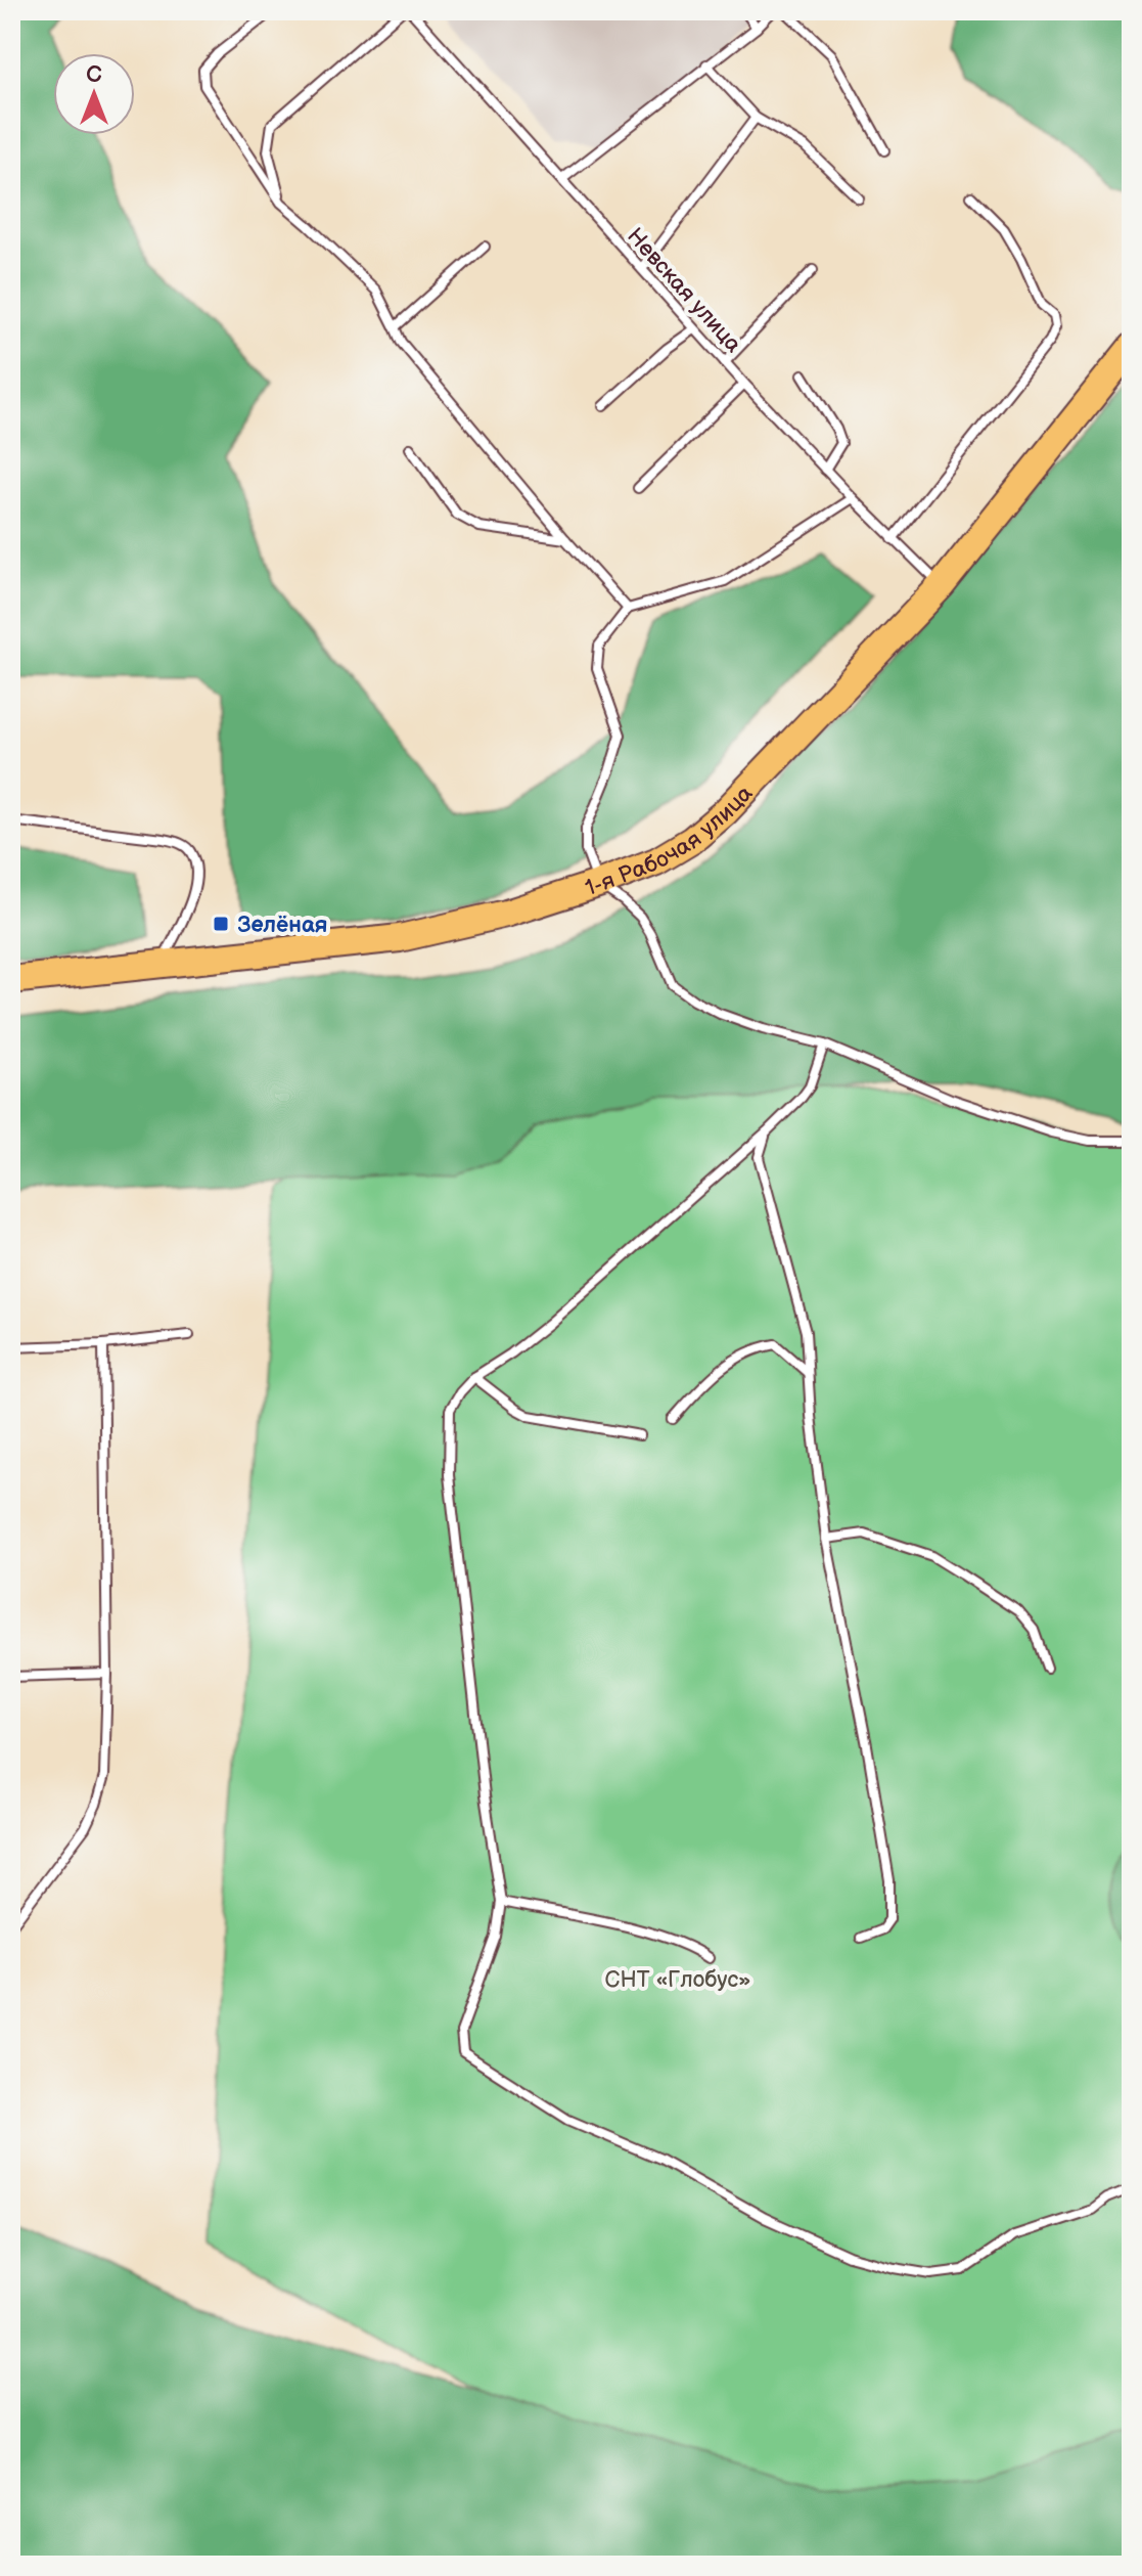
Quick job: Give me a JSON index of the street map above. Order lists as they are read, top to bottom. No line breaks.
{"streets":{"main road":["1-я Рабочая улица"],"lane":["Невская улица"]},"crossings":[["Невская улица","1-я Рабочая улица"]],"parks":["СНТ «Глобус»"],"places":{"transit":["Зелёная"]},"north":"top"}
